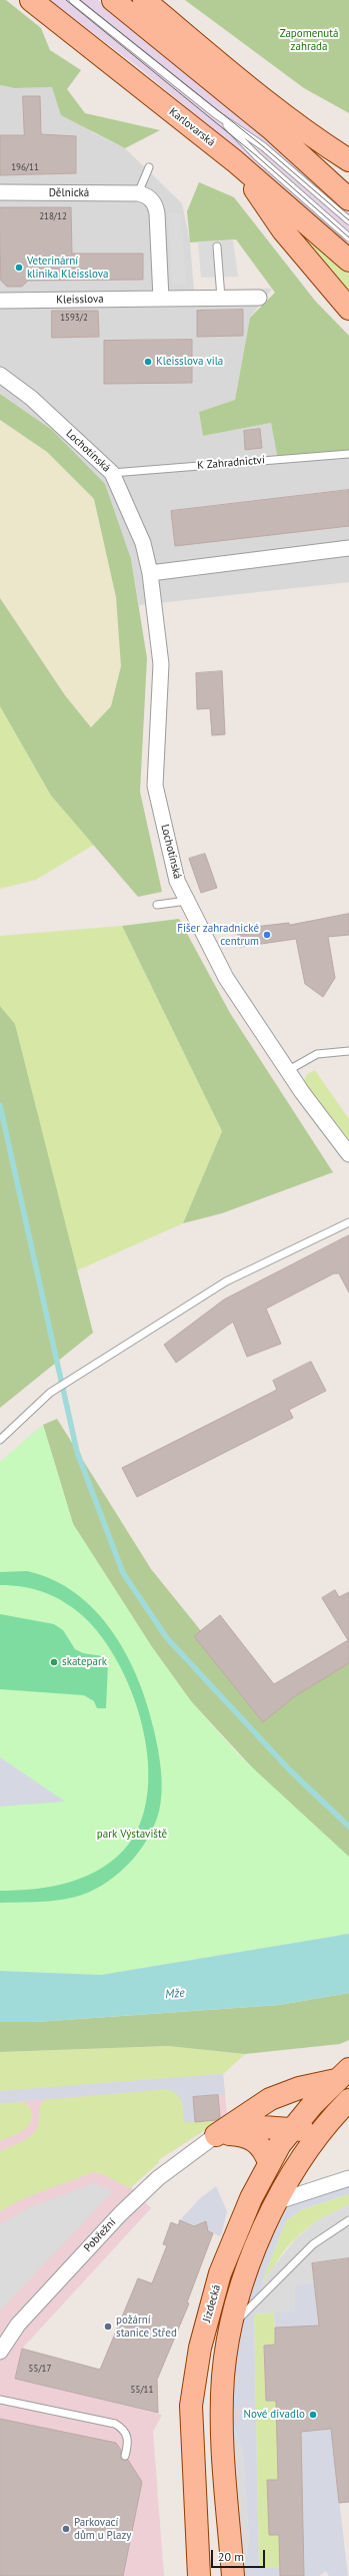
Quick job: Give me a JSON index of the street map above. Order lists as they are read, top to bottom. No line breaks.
{"streets":{"main road":["Karlovarská","Jízdecká"],"street":["Dělnická","Kleisslova","Lochotínská","Pobřežní"],"lane":["K Zahradnictví"]},"crossings":[["Lochotínská","K Zahradnictví"]],"water":["Mže"],"parks":["Zapomenutá zahrada","park Výstaviště"],"places":["Veterinární klinika Kleisslova","Kleisslova vila","Fišer zahradnické centrum","skatepark","požární stanice Střed","Nové divadlo","Parkovací dům u Plazy"],"house_numbers":["196/11","218/12","1593/2","55/17","55/11"],"scale_bar":"20 m"}
